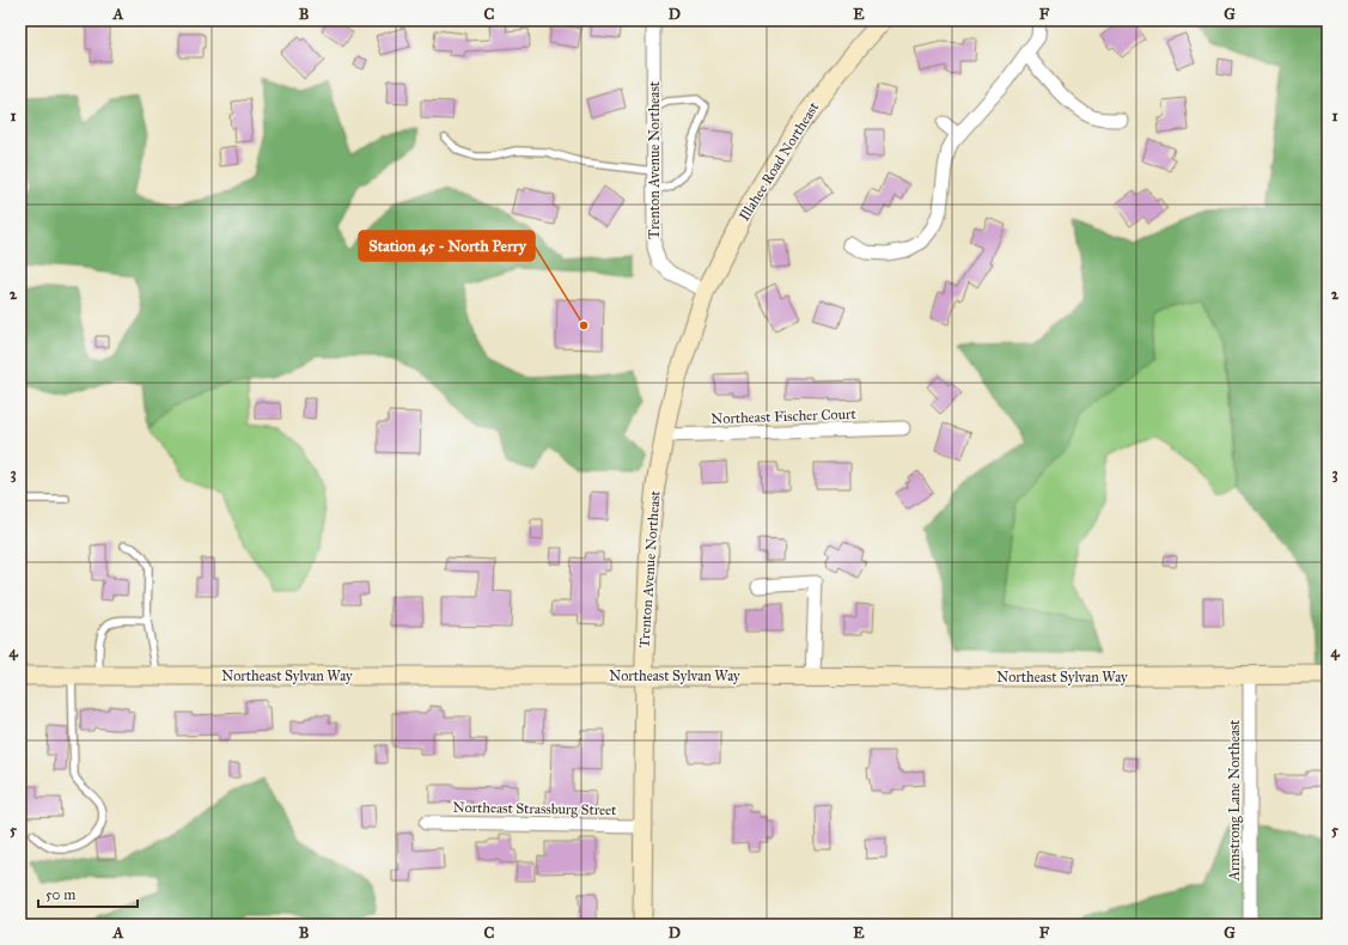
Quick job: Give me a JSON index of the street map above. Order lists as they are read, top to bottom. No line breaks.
{"streets":{"main road":["Trenton Avenue Northeast","Illahee Road Northeast","Northeast Sylvan Way"],"street":["Northeast Fischer Court","Armstrong Lane Northeast","Northeast Strassburg Street"]},"crossings":[["Trenton Avenue Northeast","Illahee Road Northeast"],["Trenton Avenue Northeast","Northeast Fischer Court"],["Trenton Avenue Northeast","Northeast Sylvan Way"],["Trenton Avenue Northeast","Northeast Strassburg Street"],["Northeast Sylvan Way","Armstrong Lane Northeast"]],"places":["Station 45 - North Perry"],"scale_bar":"50 m","grid":{"columns":["A","B","C","D","E","F","G"],"rows":["1","2","3","4","5"]}}
